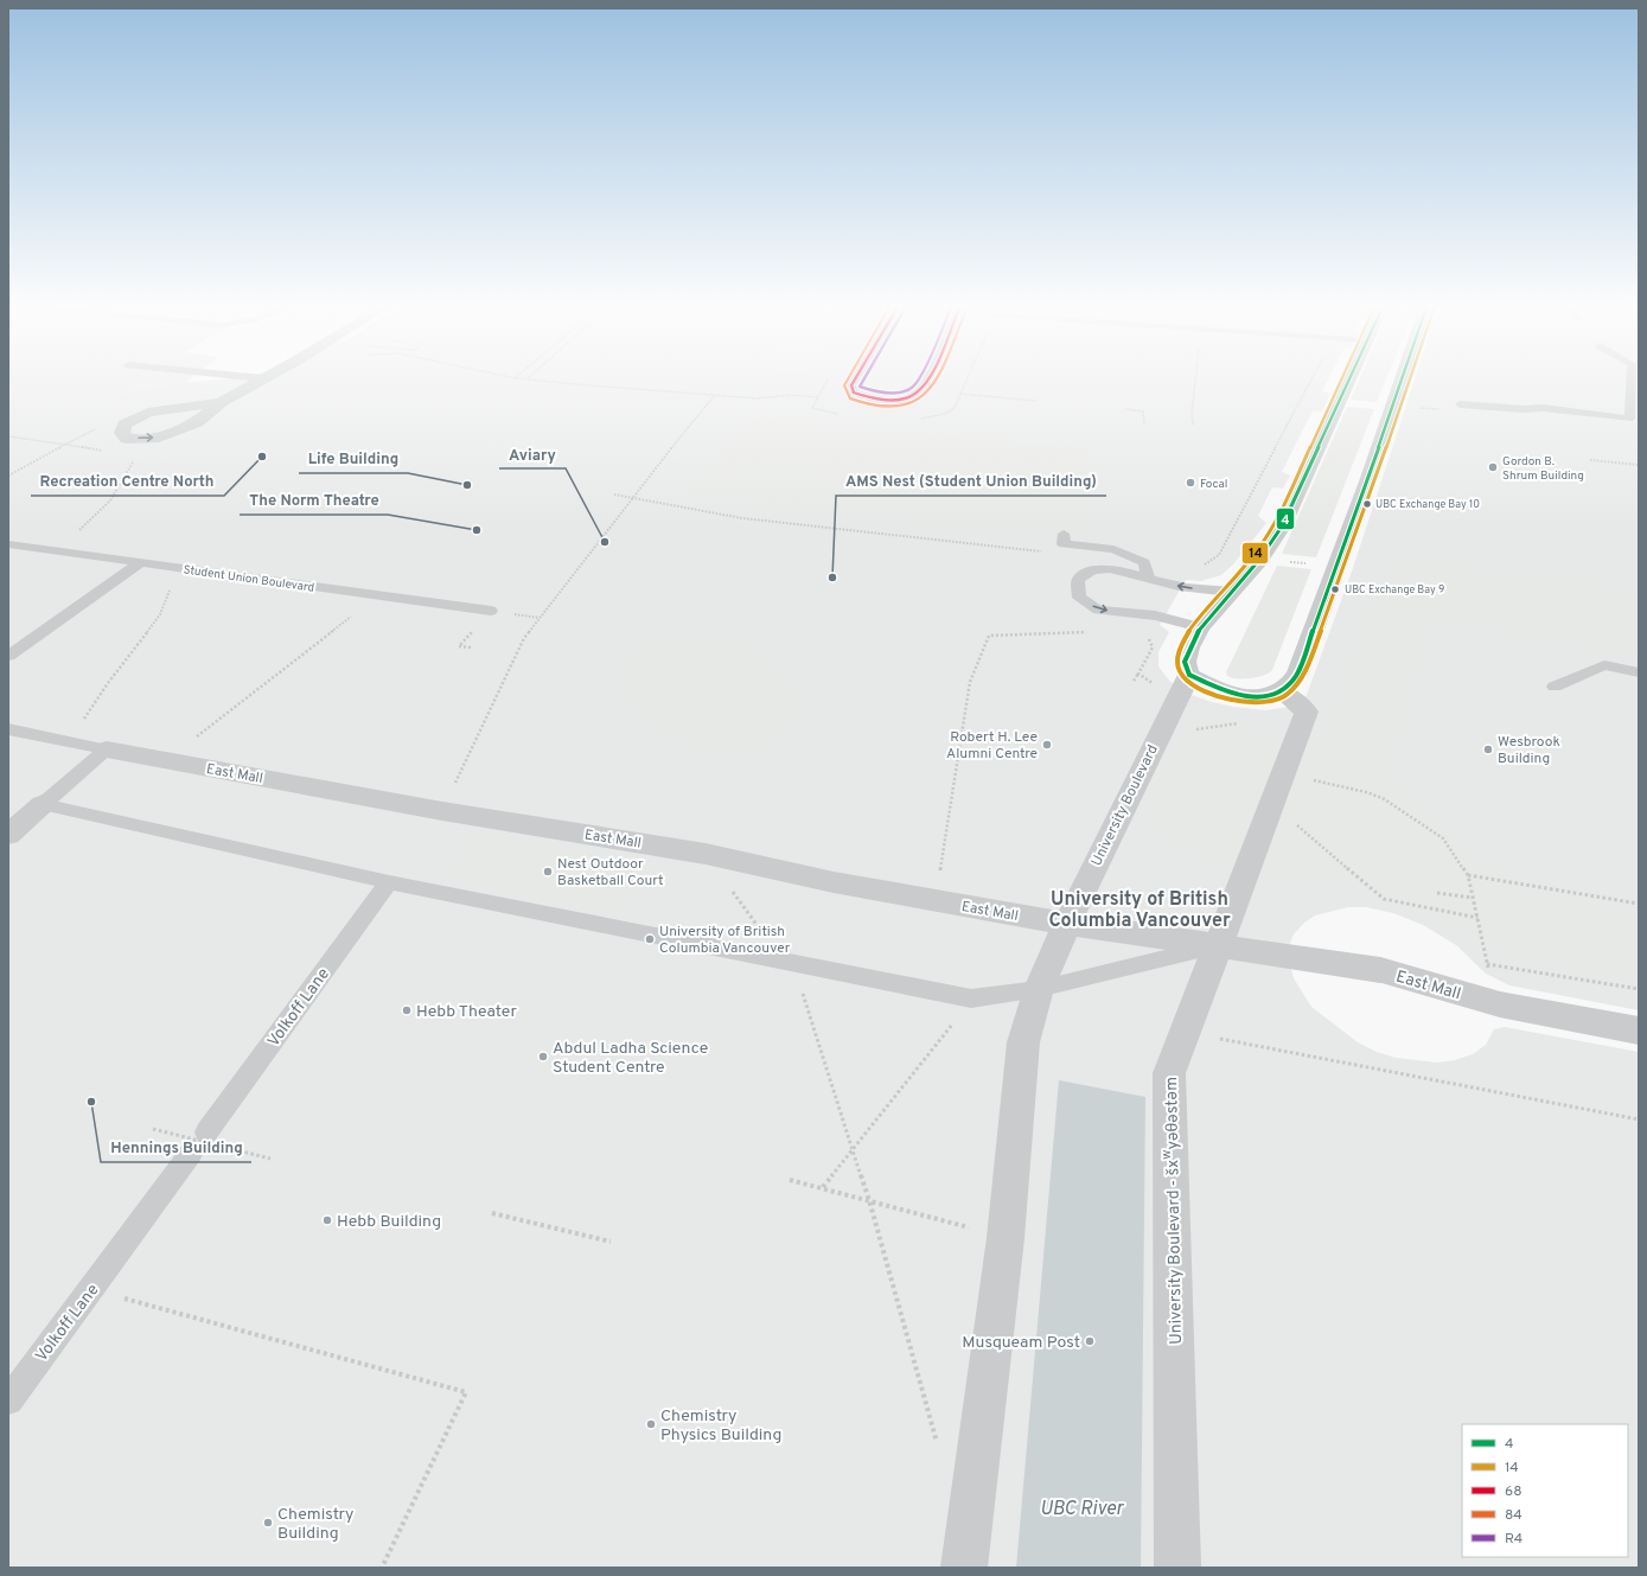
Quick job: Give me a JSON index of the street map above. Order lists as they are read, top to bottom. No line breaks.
{"streets":{"street":["East Mall","University Boulevard","University Boulevard - šxʷyəθəstəm"],"lane":["Student Union Boulevard","Volkoff Lane"]},"crossings":[["East Mall","University Boulevard"],["East Mall","Volkoff Lane"],["East Mall","University Boulevard - šxʷyəθəstəm"]],"districts":["University of British Columbia Vancouver"],"water":["UBC River"],"places":["Recreation Centre North","Gordon B. Shrum Building","Focal","Life Building","UBC Exchange Bay 10","The Norm Theatre","Aviary","AMS Nest (Student Union Building)","UBC Exchange Bay 9","Robert H. Lee Alumni Centre","Wesbrook Building","Nest Outdoor Basketball Court","University of British Columbia Vancouver","Hebb Theater","Abdul Ladha Science Student Centre","Hennings Building","Hebb Building","Musqueam Post","Chemistry Physics Building","Chemistry Building"],"lines":["transit line 4","transit line 14","transit line 68","transit line 84","transit line R4"],"legend":["4","14","68","84","R4"]}
